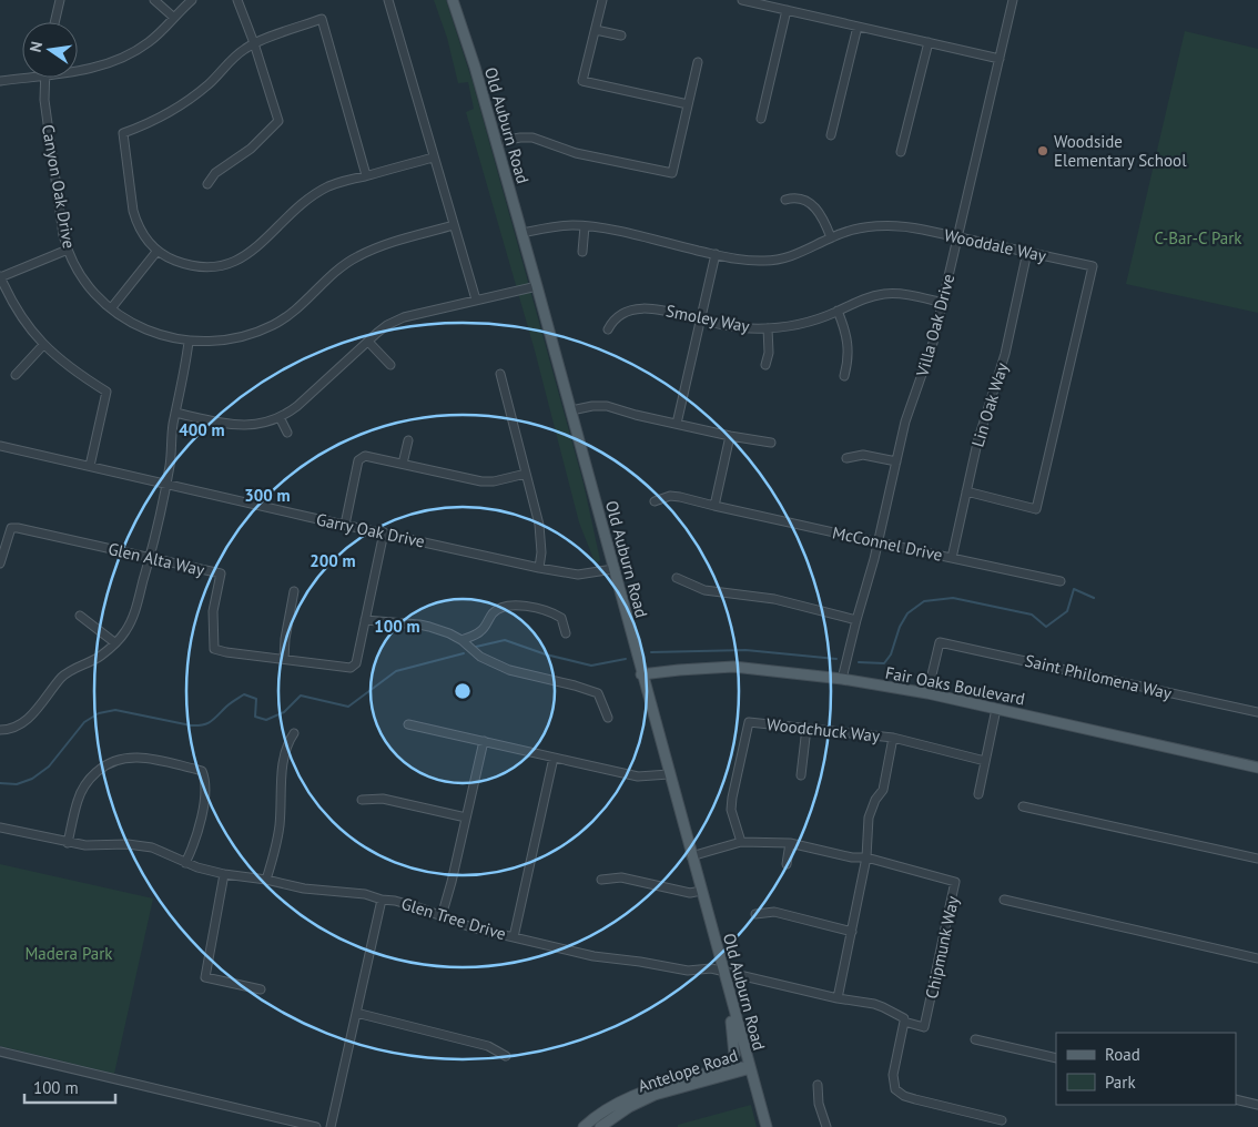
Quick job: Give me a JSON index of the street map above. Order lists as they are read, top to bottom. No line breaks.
{"streets":{"main road":["Old Auburn Road","Fair Oaks Boulevard","Antelope Road"],"street":["Canyon Oak Drive","Wooddale Way","Smoley Way","Villa Oak Drive","Lin Oak Way","Garry Oak Drive","McConnel Drive","Glen Alta Way","Saint Philomena Way","Woodchuck Way","Glen Tree Drive","Chipmunk Way"]},"crossings":[["Old Auburn Road","Wooddale Way"],["Old Auburn Road","Garry Oak Drive"],["Old Auburn Road","Fair Oaks Boulevard"],["Old Auburn Road","Glen Tree Drive"],["Old Auburn Road","Chipmunk Way"],["Old Auburn Road","Antelope Road"],["Wooddale Way","Villa Oak Drive"],["Wooddale Way","Lin Oak Way"],["Smoley Way","Villa Oak Drive"],["Villa Oak Drive","McConnel Drive"],["Villa Oak Drive","Fair Oaks Boulevard"],["Lin Oak Way","McConnel Drive"],["Saint Philomena Way","Fair Oaks Boulevard"],["Woodchuck Way","Chipmunk Way"],["Glen Tree Drive","Chipmunk Way"]],"parks":["C-Bar-C Park","Madera Park"],"places":["Woodside Elementary School"],"legend":["Road","Park"],"scale_bar":"100 m","north":"left","rings":["400 m","300 m","200 m","100 m"]}
